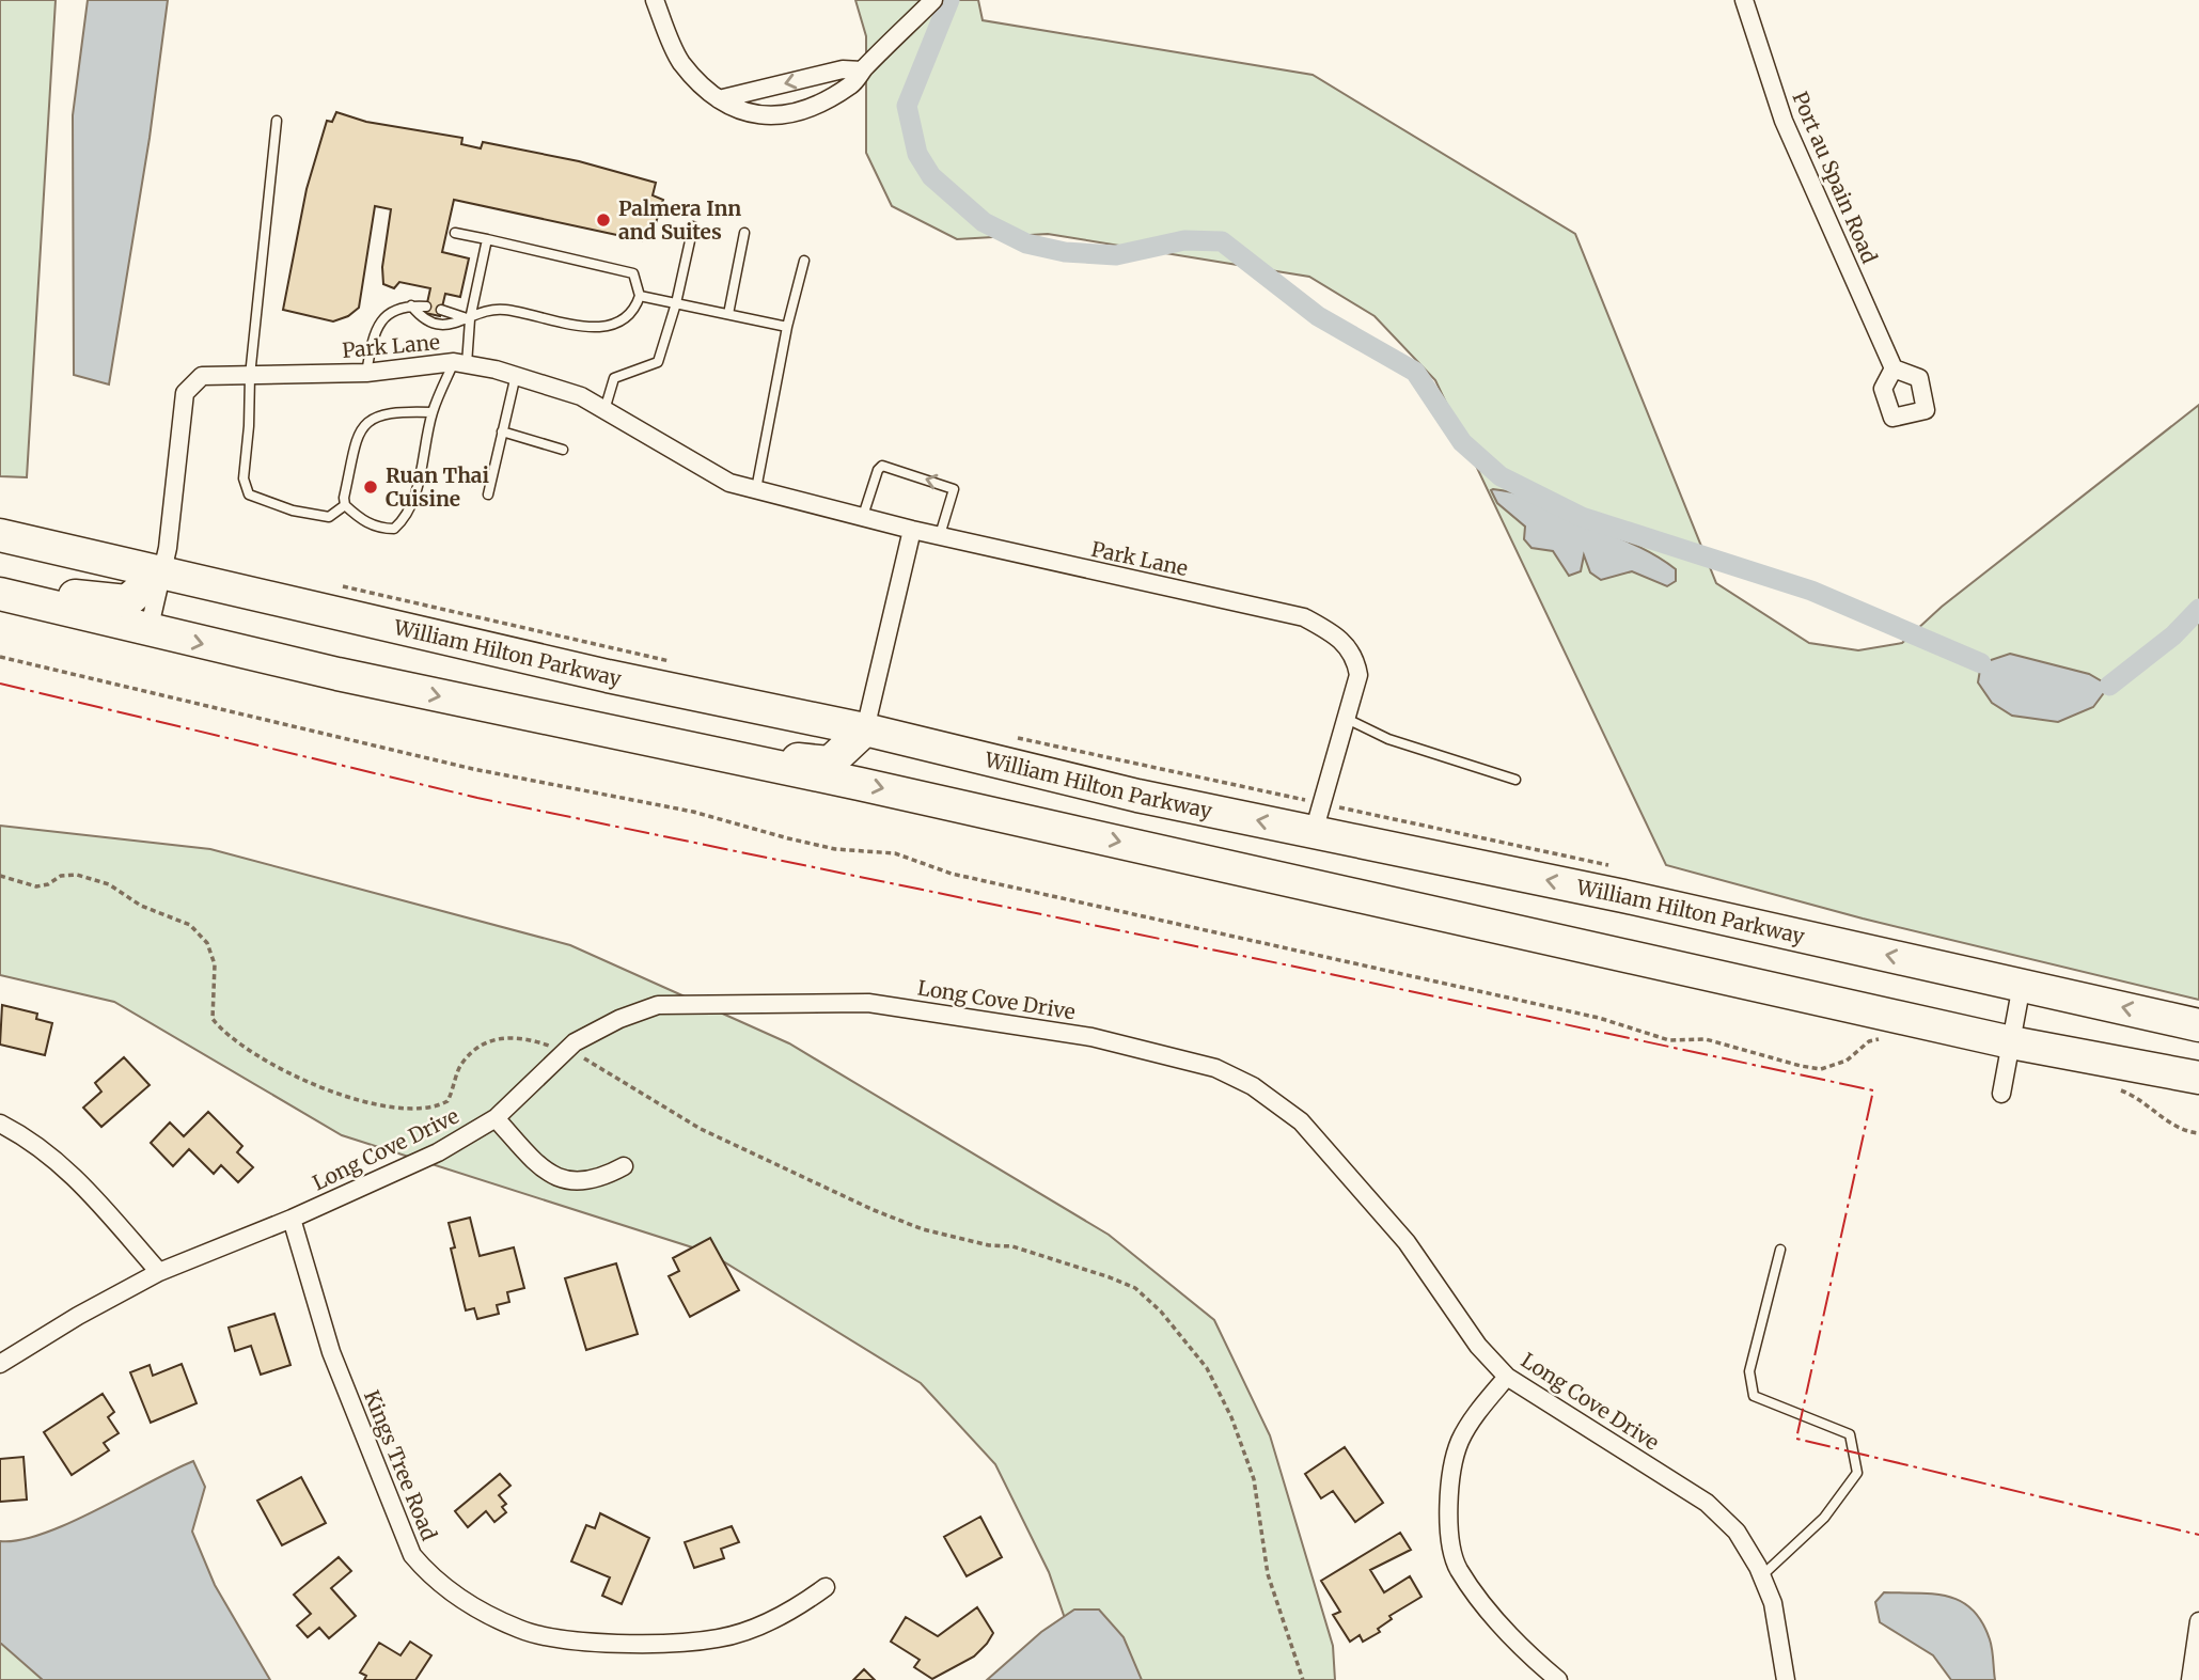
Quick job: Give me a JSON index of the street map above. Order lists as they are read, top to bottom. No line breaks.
{"streets":{"highway":["William Hilton Parkway"],"street":["Port au Spain Road","Park Lane","Long Cove Drive","Kings Tree Road"]},"crossings":[["Park Lane","William Hilton Parkway"],["Long Cove Drive","Kings Tree Road"]],"places":["Palmera Inn and Suites","Ruan Thai Cuisine"]}
